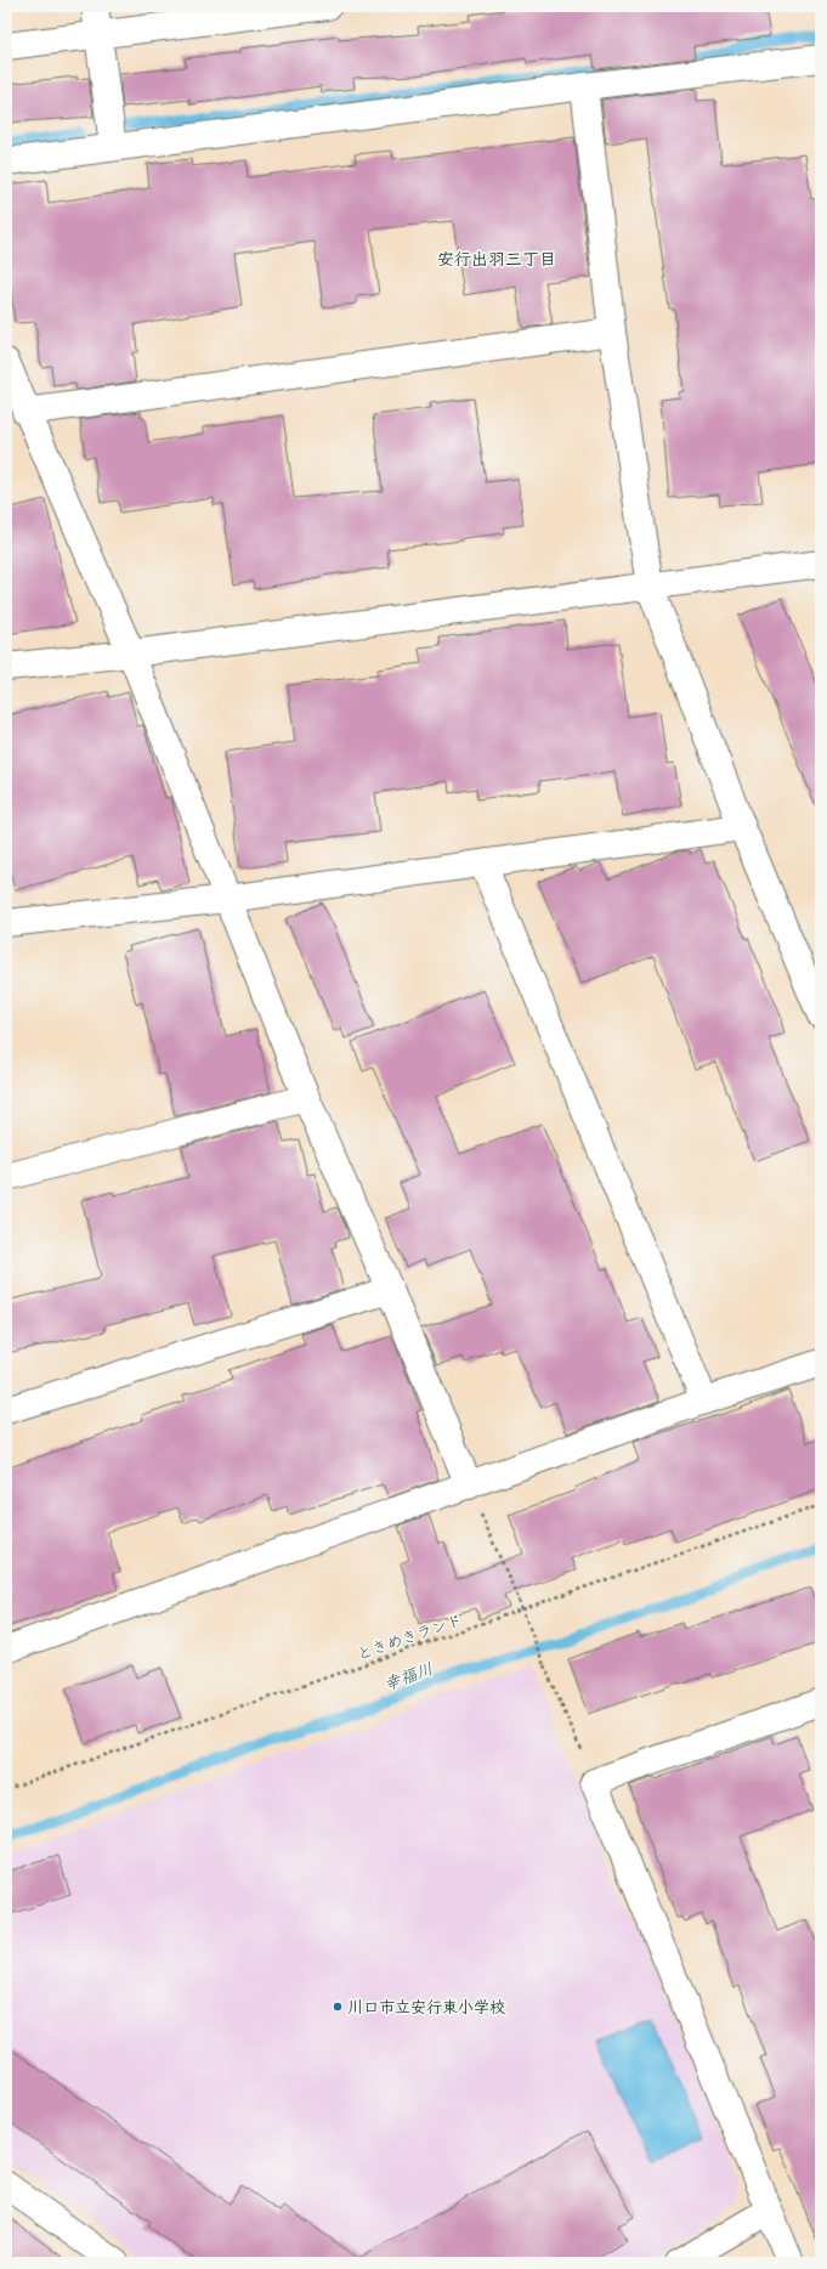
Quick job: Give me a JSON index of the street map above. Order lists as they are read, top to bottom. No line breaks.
{"streets":{"path":["ときめきランド"]},"districts":["安行出羽三丁目"],"water":["幸福川"],"places":["川口市立安行東小学校"]}
